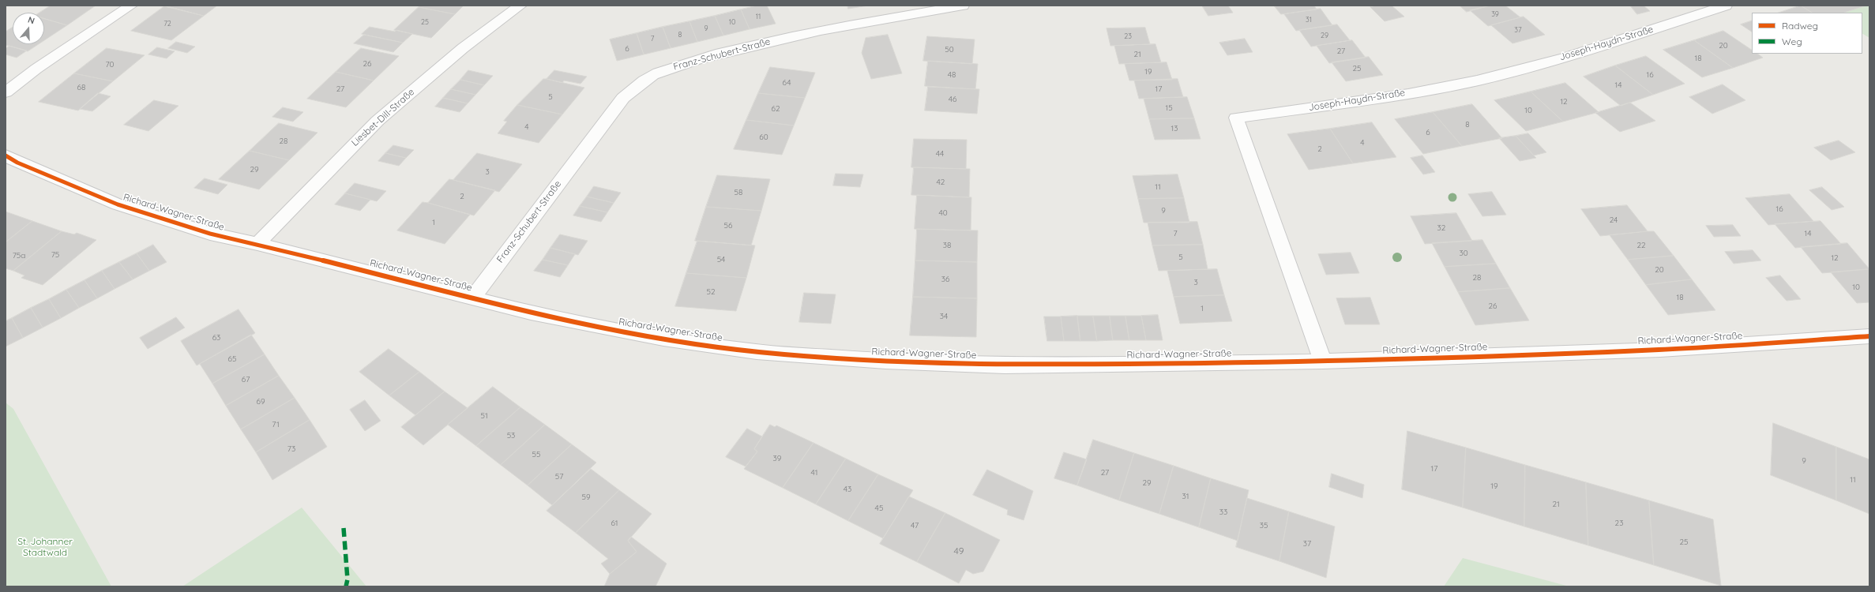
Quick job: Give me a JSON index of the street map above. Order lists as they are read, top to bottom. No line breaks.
{"streets":{"street":["Joseph-Haydn-Straße","Franz-Schubert-Straße","Liesbet-Dill-Straße","Richard-Wagner-Straße"]},"crossings":[["Joseph-Haydn-Straße","Richard-Wagner-Straße"],["Franz-Schubert-Straße","Richard-Wagner-Straße"],["Liesbet-Dill-Straße","Richard-Wagner-Straße"]],"parks":["St. Johanner Stadtwald"],"house_numbers":["39","11","31","25","10","72","9","37","8","29","23","7","20","6","50","27","21","18","26","70","25","19","48","16","64","14","68","27","17","5","46","12","15","62","10","8","4","13","6","60","28","4","2","44","29","3","42","11","58","2","16","9","40","24","1","56","32","7","14","38","22","30","75","75a","5","12","54","20","28","36","3","10","52","18","26","1","34","63","65","67","69","51","71","53","73","55","39","9","17","41","27","57","11","29","19","43","31","59","21","45","33","61","23","47","35","25","37","49"],"legend":["Radweg","Weg"],"north":"top"}
